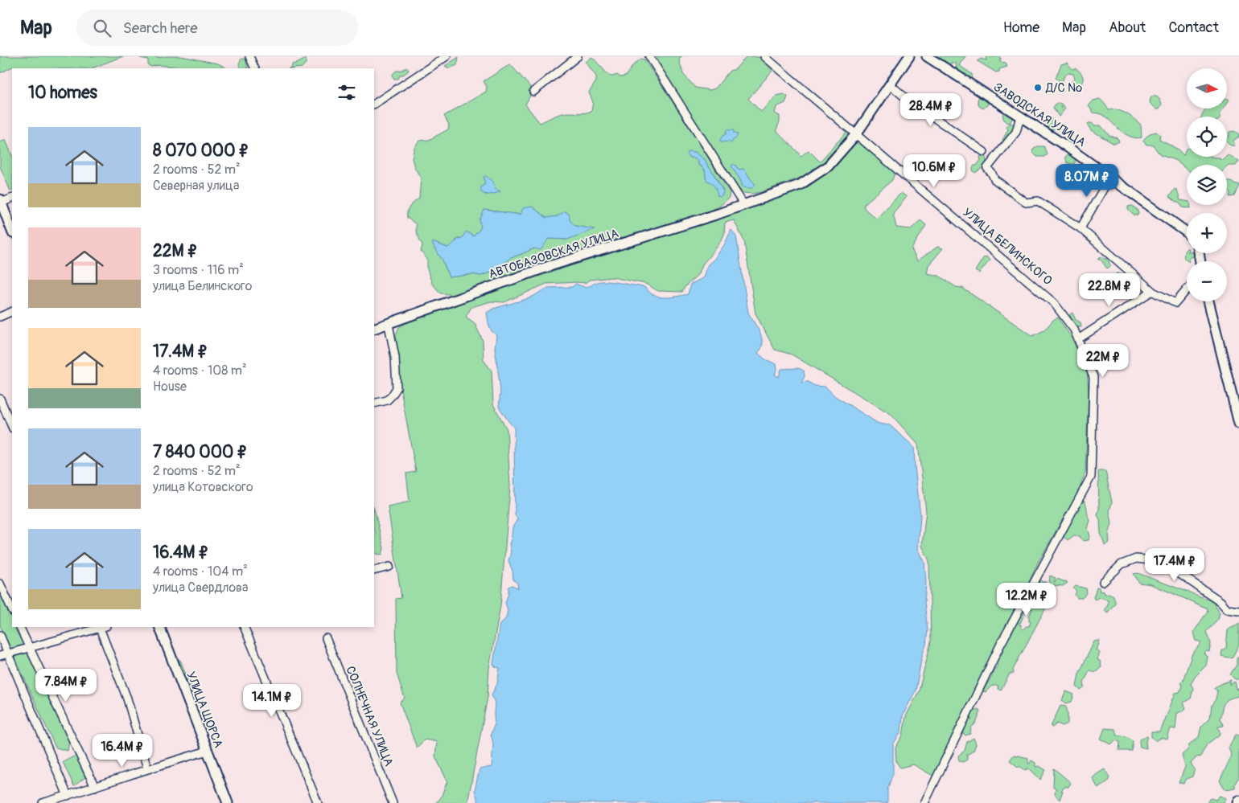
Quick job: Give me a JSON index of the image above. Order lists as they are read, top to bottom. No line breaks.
{"streets":{"street":["ЗАВОДСКАЯ УЛИЦА","УЛИЦА БЕЛИНСКОГО","АВТОБАЗОВСКАЯ УЛИЦА","УЛИЦА ЩОРСА","СОЛНЕЧНАЯ УЛИЦА"]},"places":["Д/С №"],"north":"right","page":{"header":"Map","search":"Search here","nav":["Home","Map","About","Contact"],"map_buttons":["+","−"],"heading":"10 homes","price":["28.4M ₽","10.6M ₽","8.07M ₽","22.8M ₽","22M ₽","17.4M ₽","12.2M ₽","7.84M ₽","14.1M ₽","16.4M ₽"],"list":[{"name":"8 070 000 ₽","note":"2 rooms · 52 m² · Северная улица"},{"name":"22M ₽","note":"3 rooms · 116 m² · улица Белинского"},{"name":"17.4M ₽","note":"4 rooms · 108 m² · House"},{"name":"7 840 000 ₽","note":"2 rooms · 52 m² · улица Котовского"},{"name":"16.4M ₽","note":"4 rooms · 104 m² · улица Свердлова"}]}}
